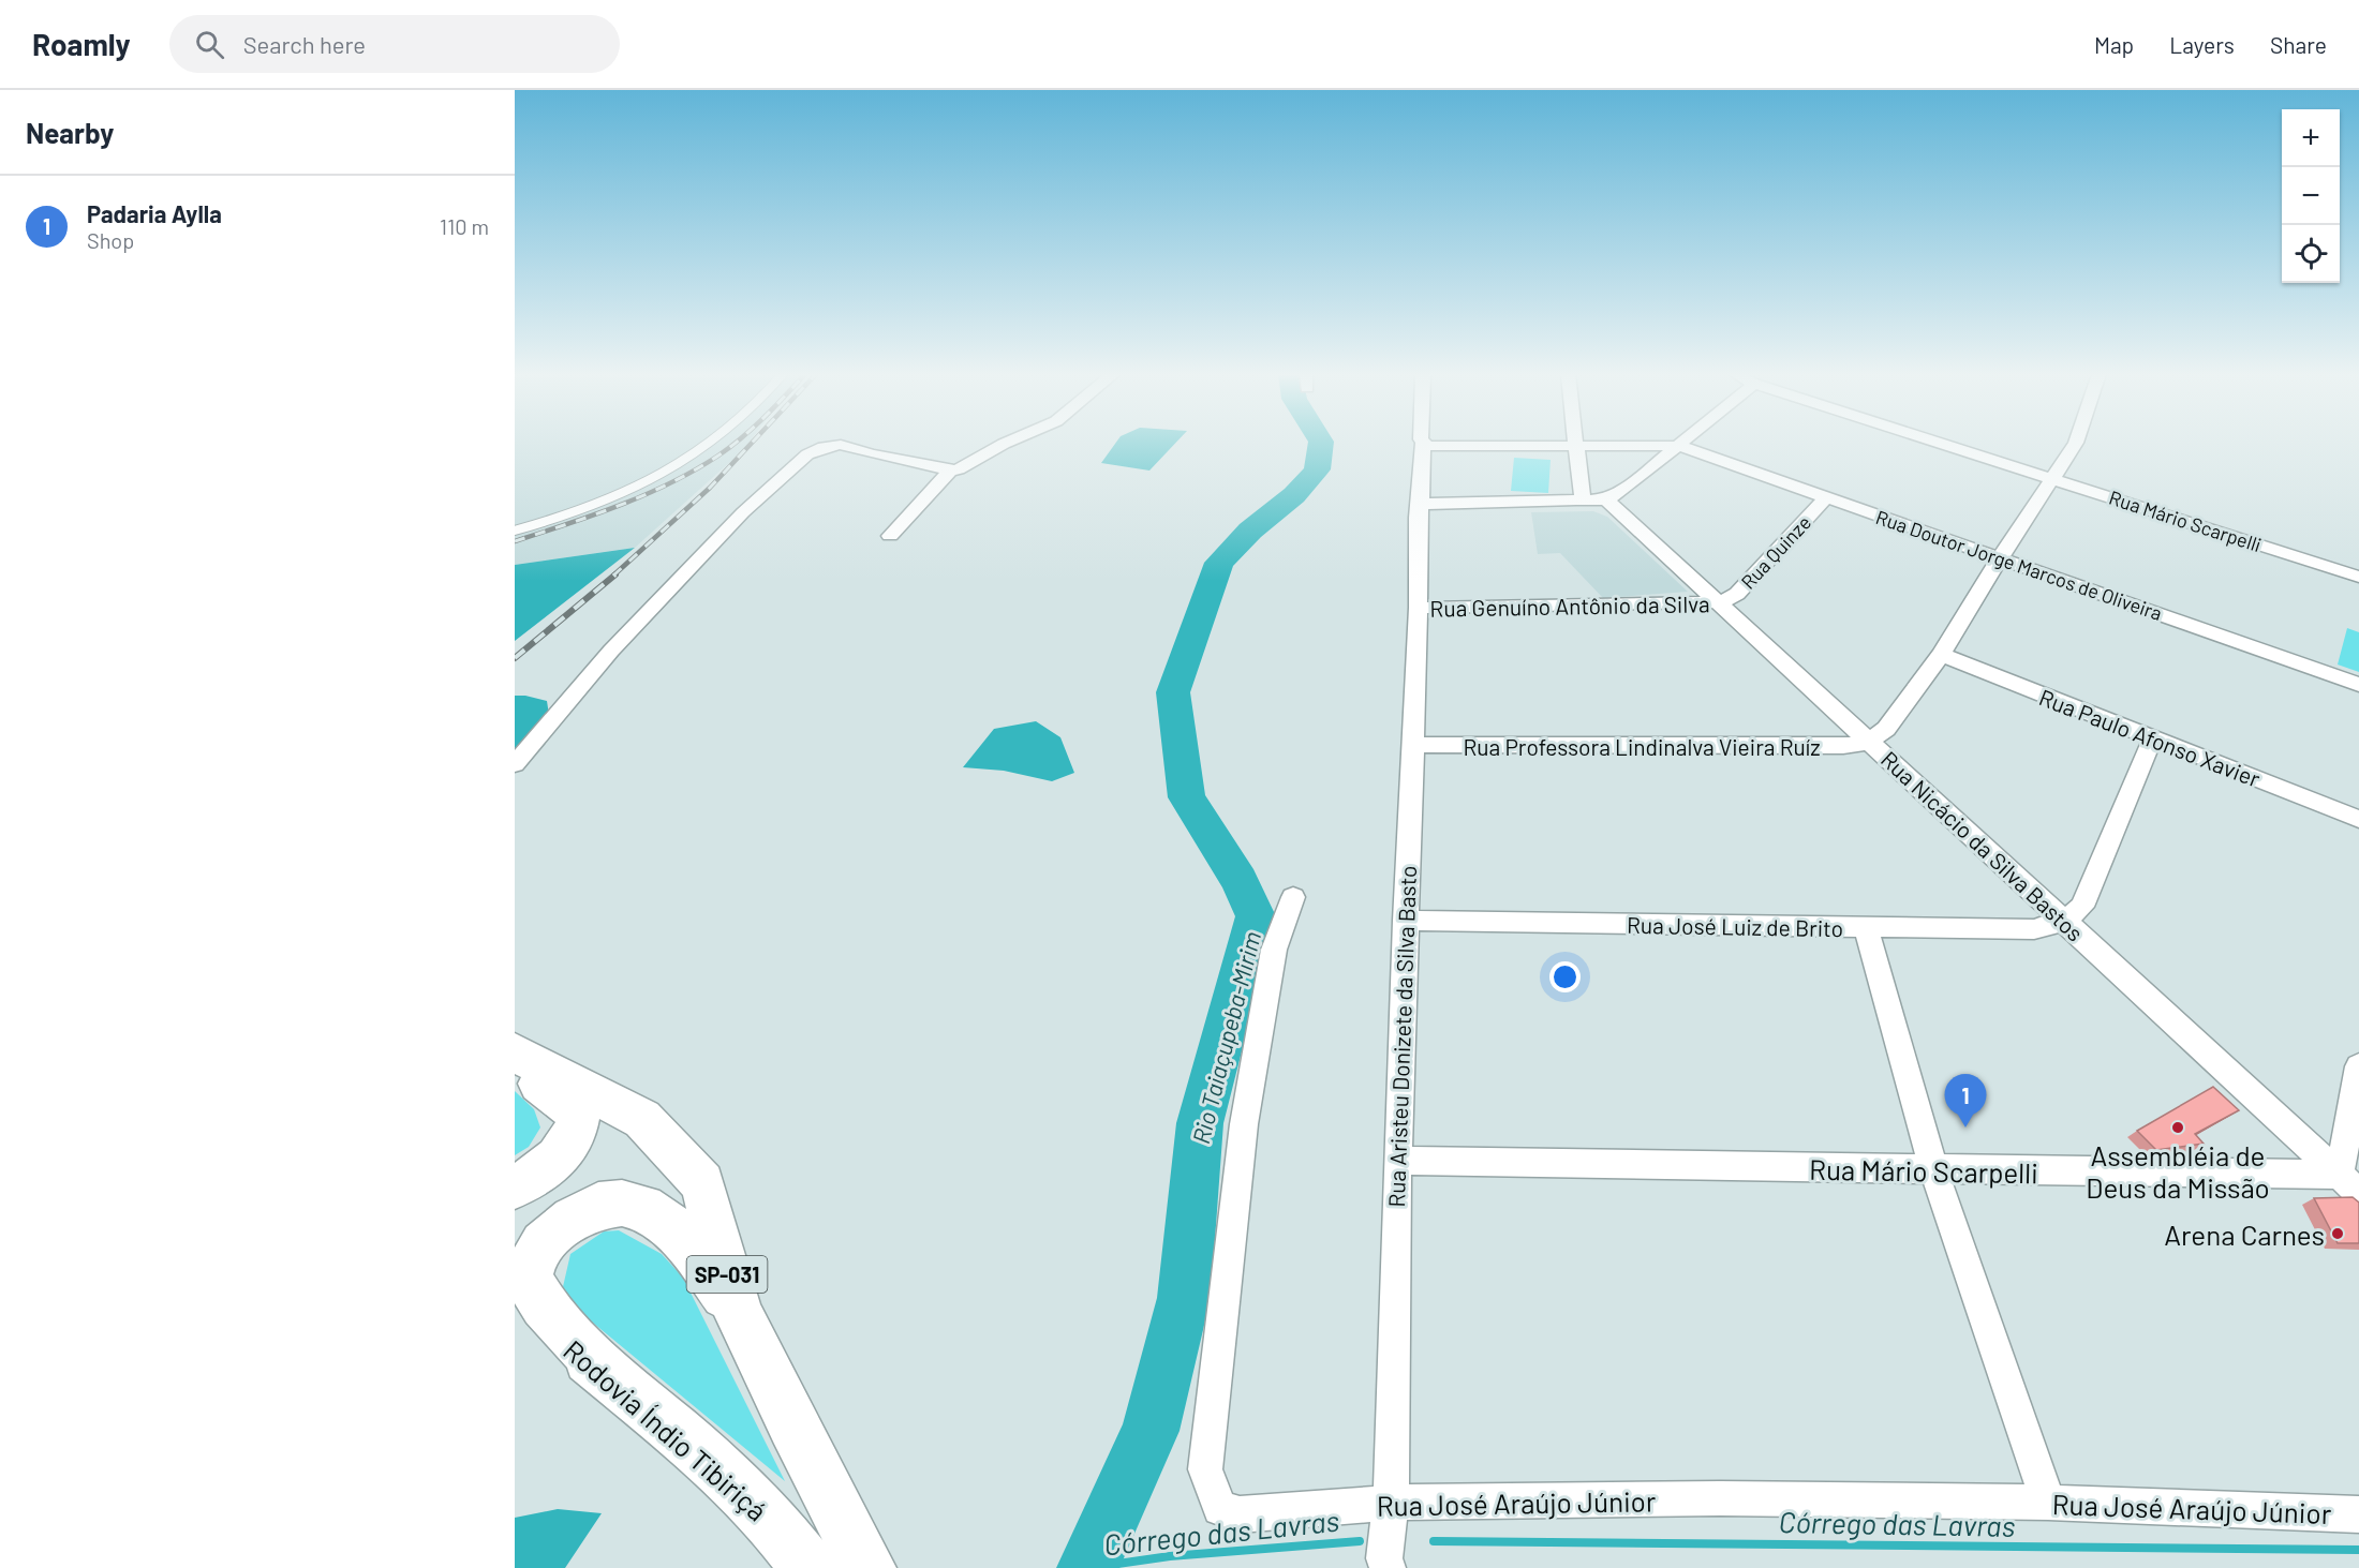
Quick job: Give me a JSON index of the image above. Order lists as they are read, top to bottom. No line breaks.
{"streets":{"highway":["SP-031","Rodovia Índio Tibiriçá"],"street":["Rua Mário Scarpelli","Rua Quinze","Rua Doutor Jorge Marcos de Oliveira","Rua Genuíno Antônio da Silva","Rua Paulo Afonso Xavier","Rua Professora Lindinalva Vieira Ruíz","Rua Nicácio da Silva Bastos","Rua José Luiz de Brito","Rua Aristeu Donizete da Silva Basto","Rua José Araújo Júnior"]},"crossings":[["Rua Mário Scarpelli","Rua Nicácio da Silva Bastos"],["Rua Mário Scarpelli","Rua Aristeu Donizete da Silva Basto"],["Rua Quinze","Rua Doutor Jorge Marcos de Oliveira"],["Rua Quinze","Rua Genuíno Antônio da Silva"],["Rua Quinze","Rua Nicácio da Silva Bastos"],["Rua Doutor Jorge Marcos de Oliveira","Rua Aristeu Donizete da Silva Basto"],["Rua Genuíno Antônio da Silva","Rua Nicácio da Silva Bastos"],["Rua Genuíno Antônio da Silva","Rua Aristeu Donizete da Silva Basto"],["Rua Professora Lindinalva Vieira Ruíz","Rua Nicácio da Silva Bastos"],["Rua Professora Lindinalva Vieira Ruíz","Rua Aristeu Donizete da Silva Basto"],["Rua Nicácio da Silva Bastos","Rua José Luiz de Brito"],["Rua José Luiz de Brito","Rua Aristeu Donizete da Silva Basto"],["Rua Aristeu Donizete da Silva Basto","Rua José Araújo Júnior"]],"water":["Rio Taiaçupeba-Mirim","Córrego das Lavras"],"places":["Assembléia de Deus da Missão","Arena Carnes"],"page":{"header":"Roamly","search":"Search here","nav":["Map","Layers","Share"],"heading":"Nearby","map_buttons":["+","−"],"list":[{"mark":"1","name":"Padaria Aylla","note":"Shop","value":"110 m"}],"pins":"1"}}
